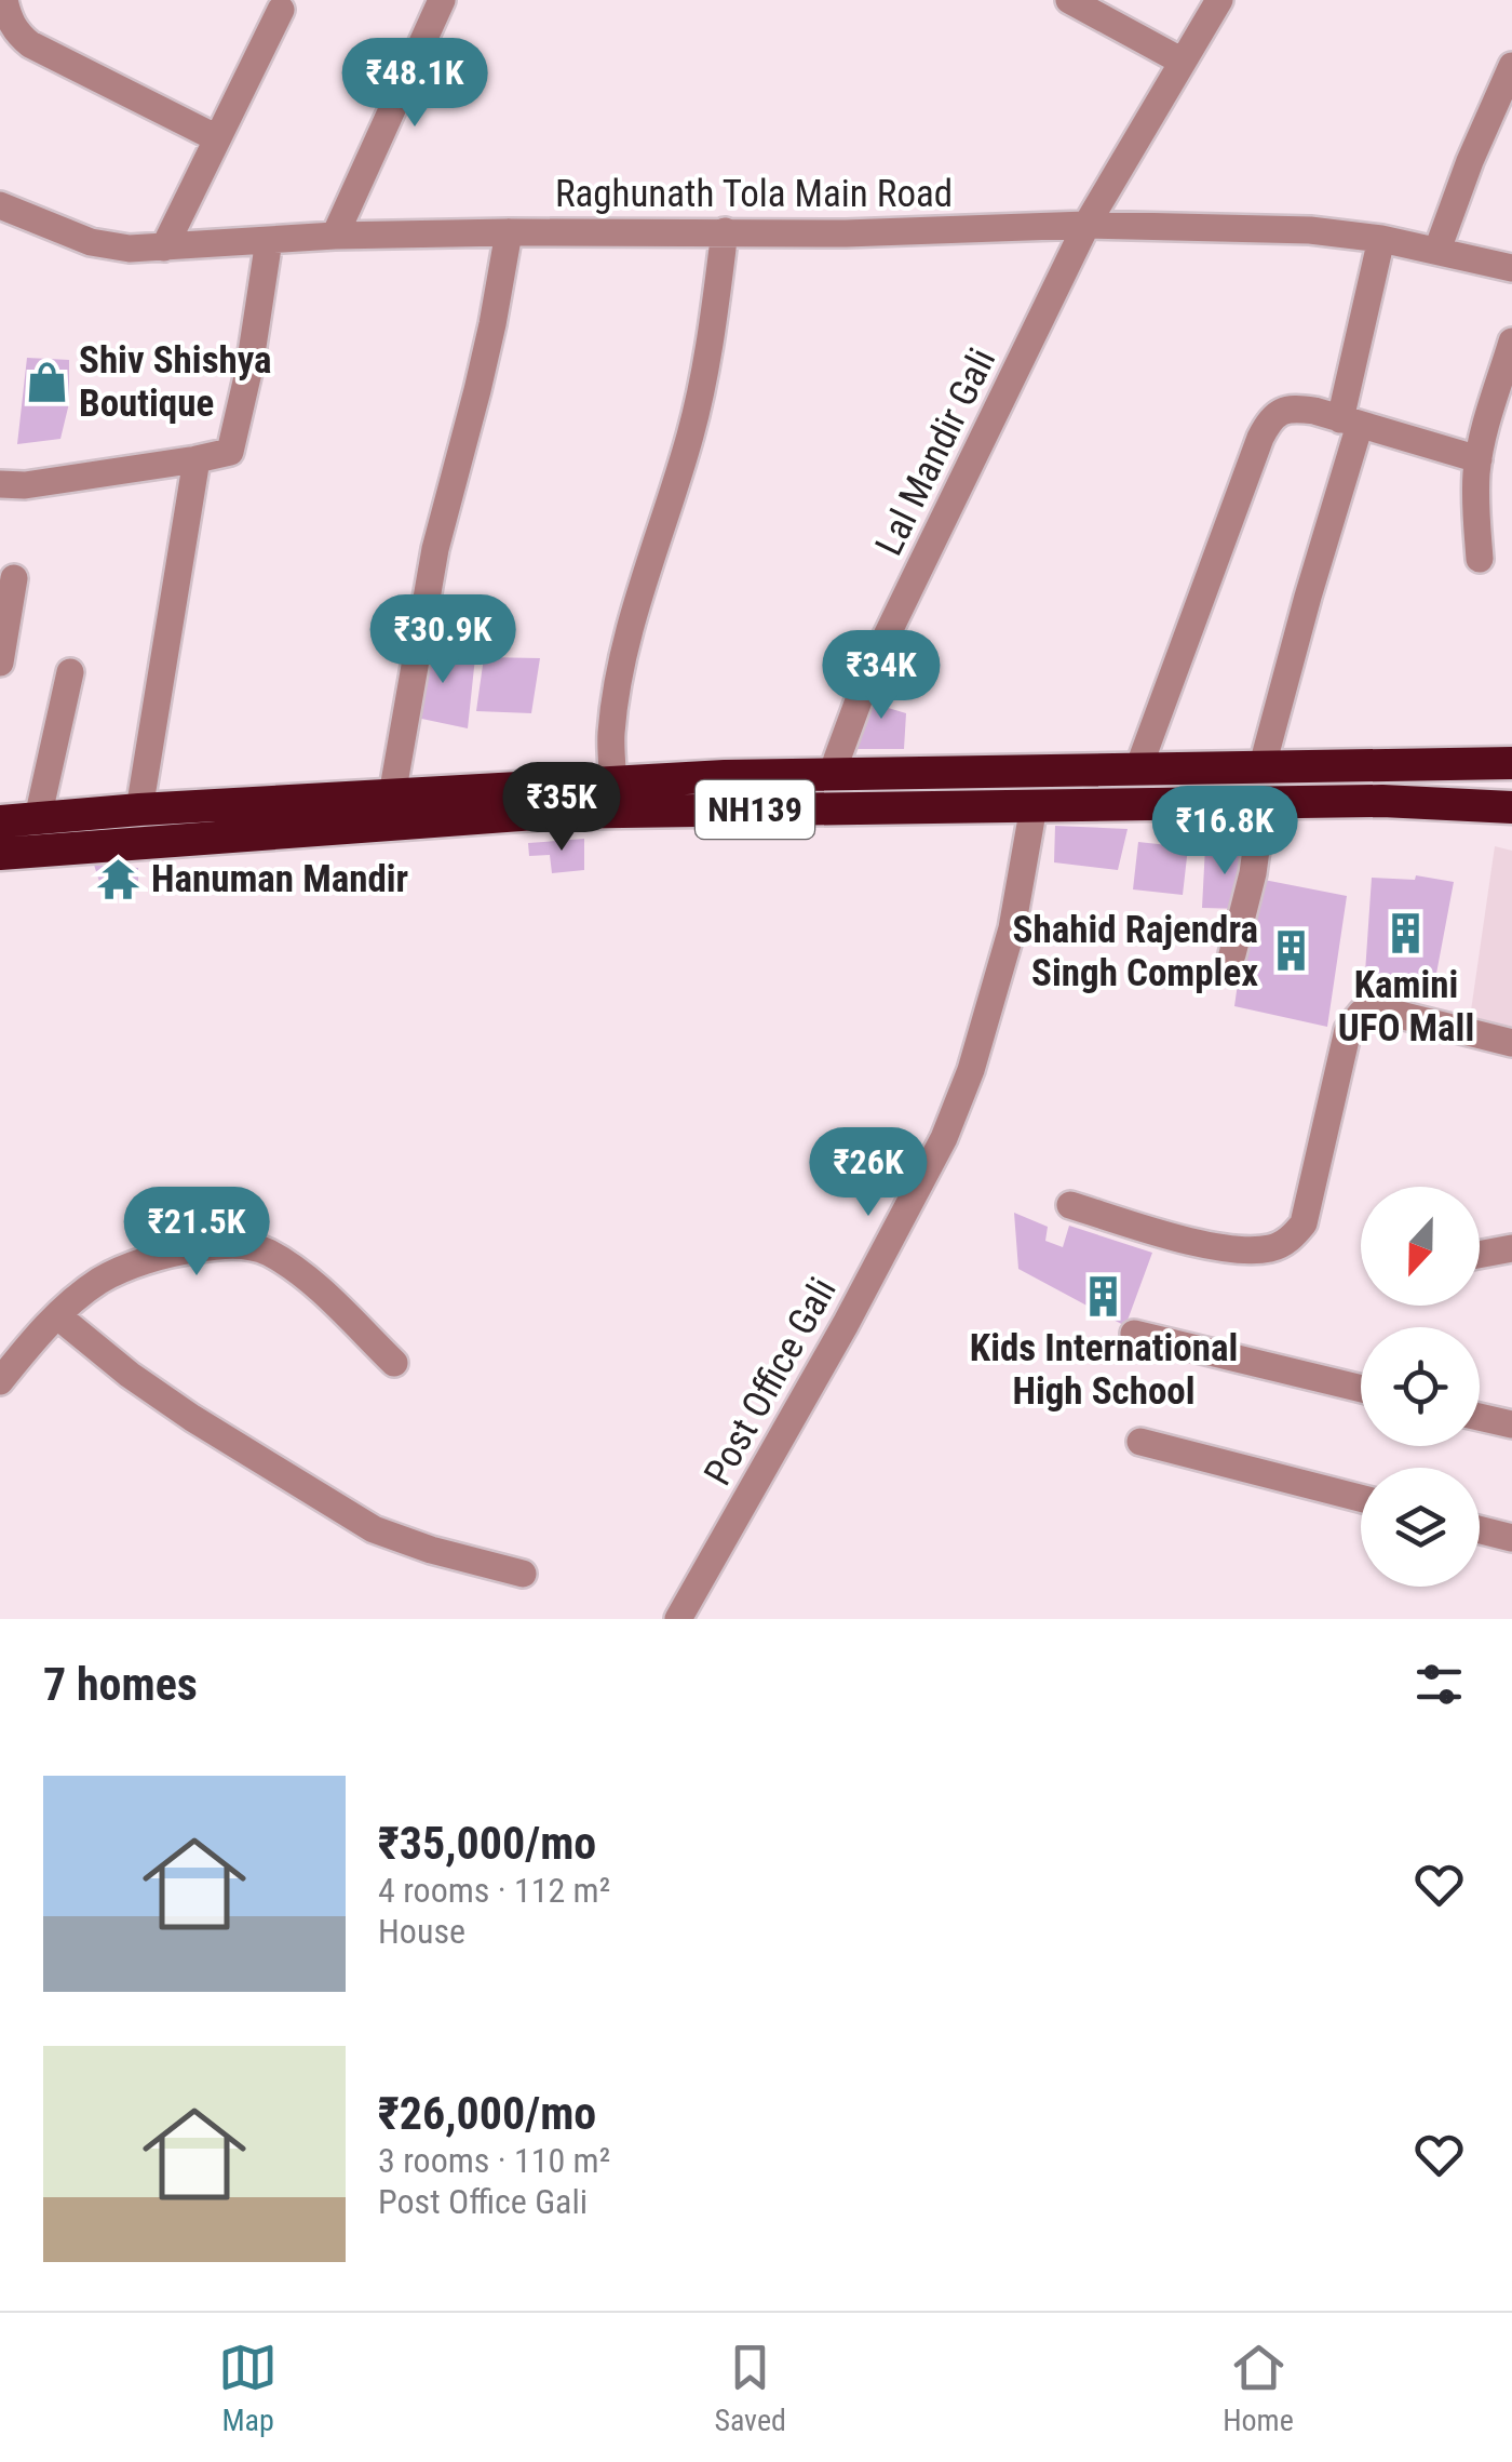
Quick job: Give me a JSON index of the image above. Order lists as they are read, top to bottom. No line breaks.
{"streets":{"highway":["NH139"],"street":["Raghunath Tola Main Road","Lal Mandir Gali","Post Office Gali"]},"crossings":[["Raghunath Tola Main Road","Lal Mandir Gali"],["Lal Mandir Gali","NH139"],["NH139","Post Office Gali"]],"places":{"shop":["Shiv Shishya Boutique"],"temple":["Hanuman Mandir"],"building":["Kamini UFO Mall","Shahid Rajendra Singh Complex","Kids International High School"]},"north":"bottom","page":{"price":["₹48.1K","₹30.9K","₹34K","₹35K","₹16.8K","₹26K","₹21.5K"],"heading":"7 homes","list":[{"name":"₹35,000/mo","note":"4 rooms · 112 m² · House"},{"name":"₹26,000/mo","note":"3 rooms · 110 m² · Post Office Gali"}],"tabs":["Map","Saved","Home"]}}
